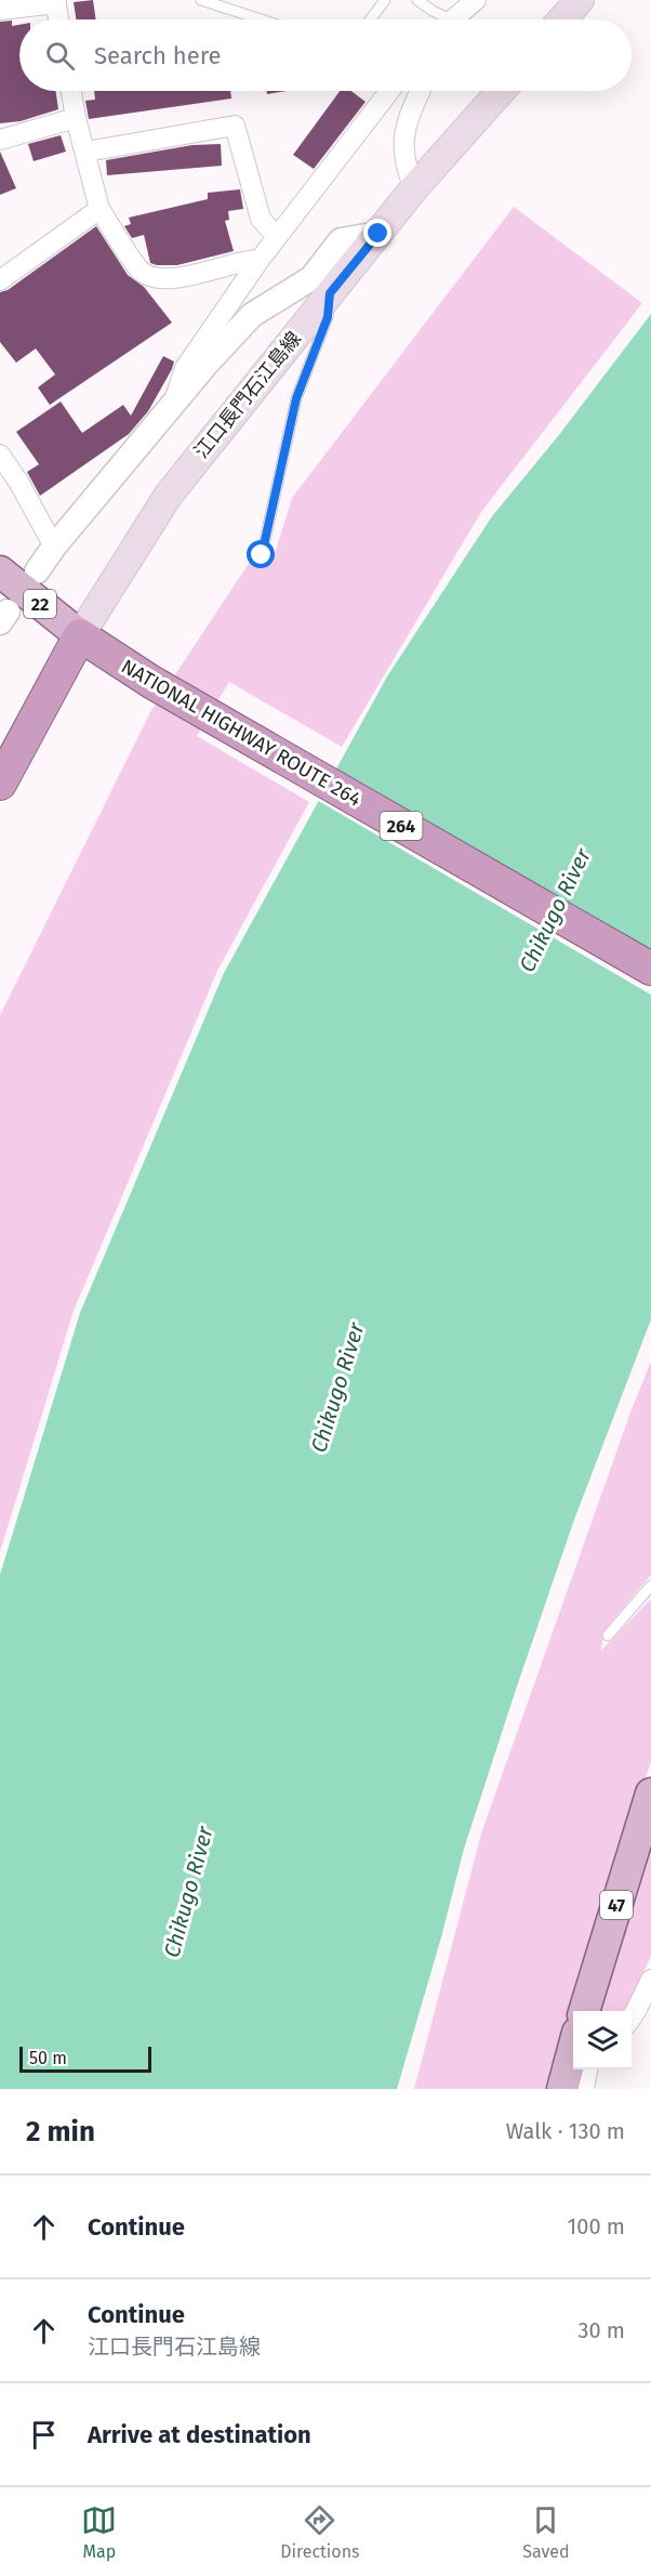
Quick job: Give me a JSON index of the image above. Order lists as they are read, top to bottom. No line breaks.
{"streets":{"highway":["NATIONAL HIGHWAY ROUTE 264","264"],"main road":["江口長門石江島線","22","47"]},"crossings":[["江口長門石江島線","22"],["江口長門石江島線","NATIONAL HIGHWAY ROUTE 264"],["22","NATIONAL HIGHWAY ROUTE 264"]],"water":["Chikugo River"],"scale_bar":"50 m","page":{"search":"Search here","scale":"50 m","heading":["2 min","Walk · 130 m"],"list":[["Continue","100 m"],["Continue","江口長門石江島線","30 m"],"Arrive at destination"],"nav":["Map","Directions","Saved"]}}
